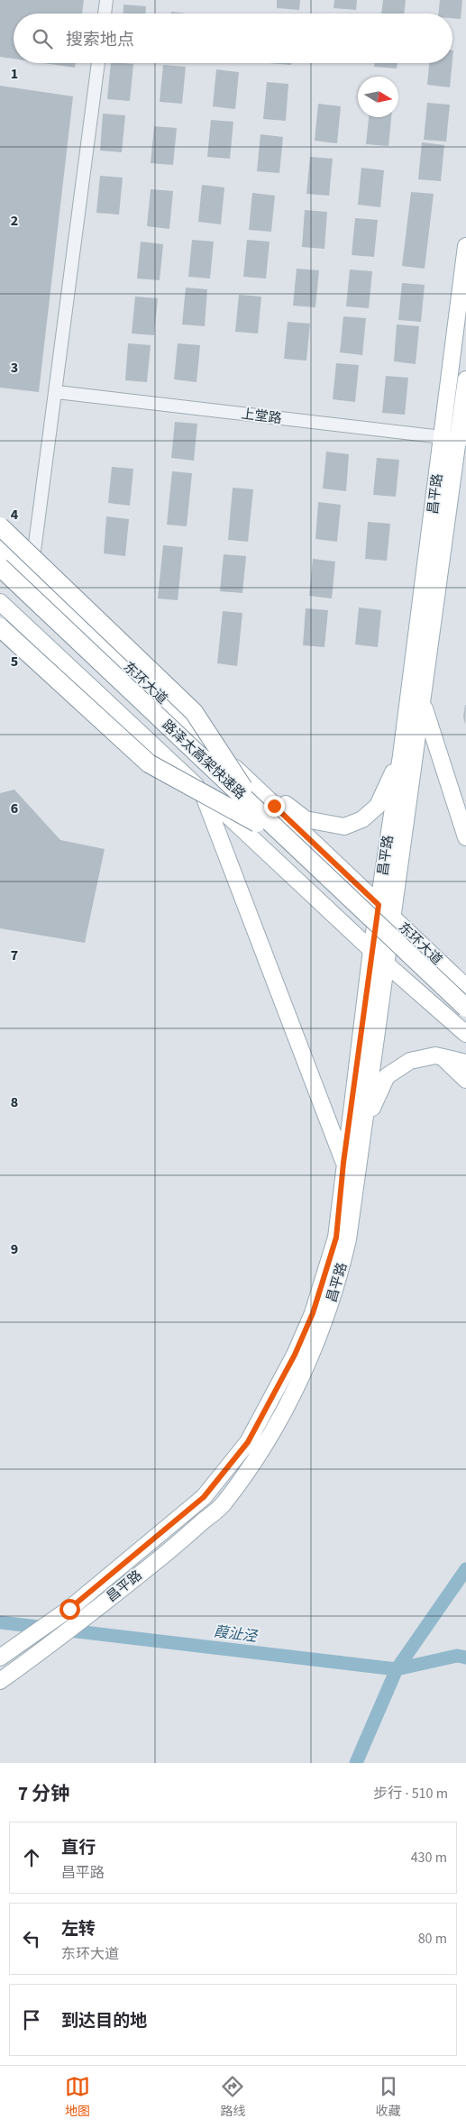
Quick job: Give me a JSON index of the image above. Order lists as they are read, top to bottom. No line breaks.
{"streets":{"highway":["路泽太高架快速路"],"main road":["昌平路","东环大道"],"street":["上堂路"]},"crossings":[["上堂路","昌平路"],["昌平路","东环大道"]],"water":["葭沚泾"],"north":"right","page":{"search":"搜索地点","heading":["7 分钟","步行 · 510 m"],"list":[["直行","昌平路","430 m"],["左转","东环大道","80 m"],"到达目的地"],"nav":["地图","路线","收藏"]},"grid":{"rows":["1","2","3","4","5","6","7","8","9"]}}
